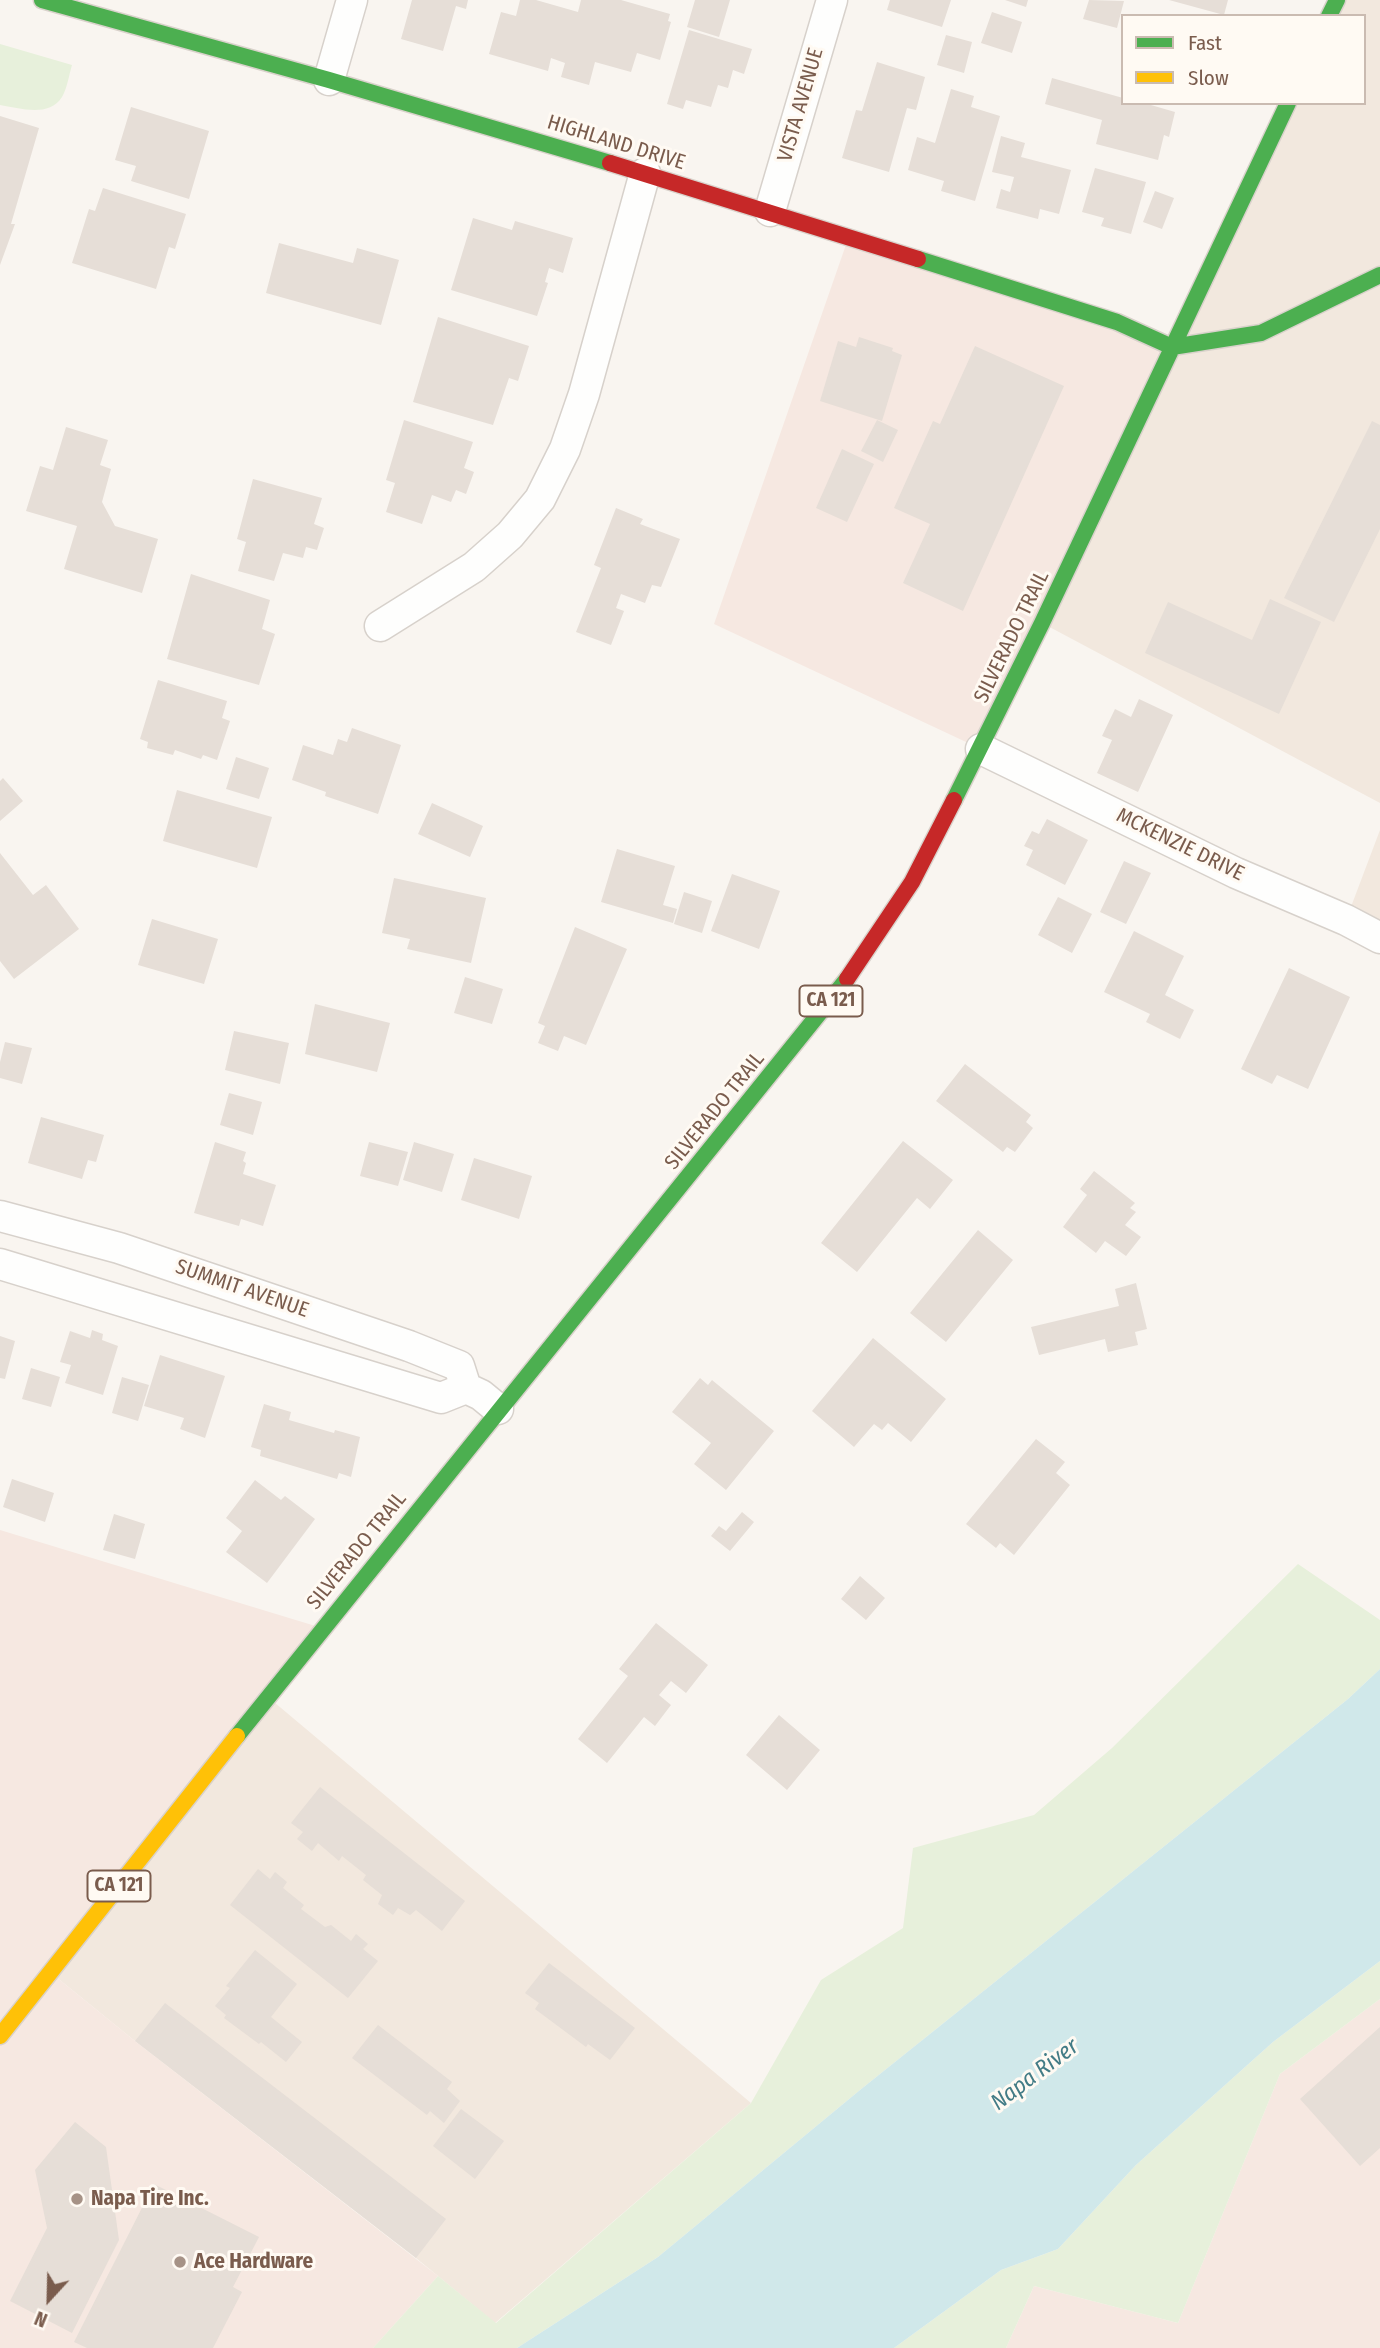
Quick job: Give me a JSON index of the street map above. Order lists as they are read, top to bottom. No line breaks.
{"streets":{"main road":["HIGHLAND DRIVE","SILVERADO TRAIL","CA 121"],"street":["VISTA AVENUE","MCKENZIE DRIVE","SUMMIT AVENUE"]},"crossings":[["VISTA AVENUE","HIGHLAND DRIVE"],["HIGHLAND DRIVE","SILVERADO TRAIL"],["SILVERADO TRAIL","MCKENZIE DRIVE"],["SILVERADO TRAIL","SUMMIT AVENUE"]],"water":["Napa River"],"places":["Napa Tire Inc.","Ace Hardware"],"legend":["Fast","Slow"],"north":"bottom"}
